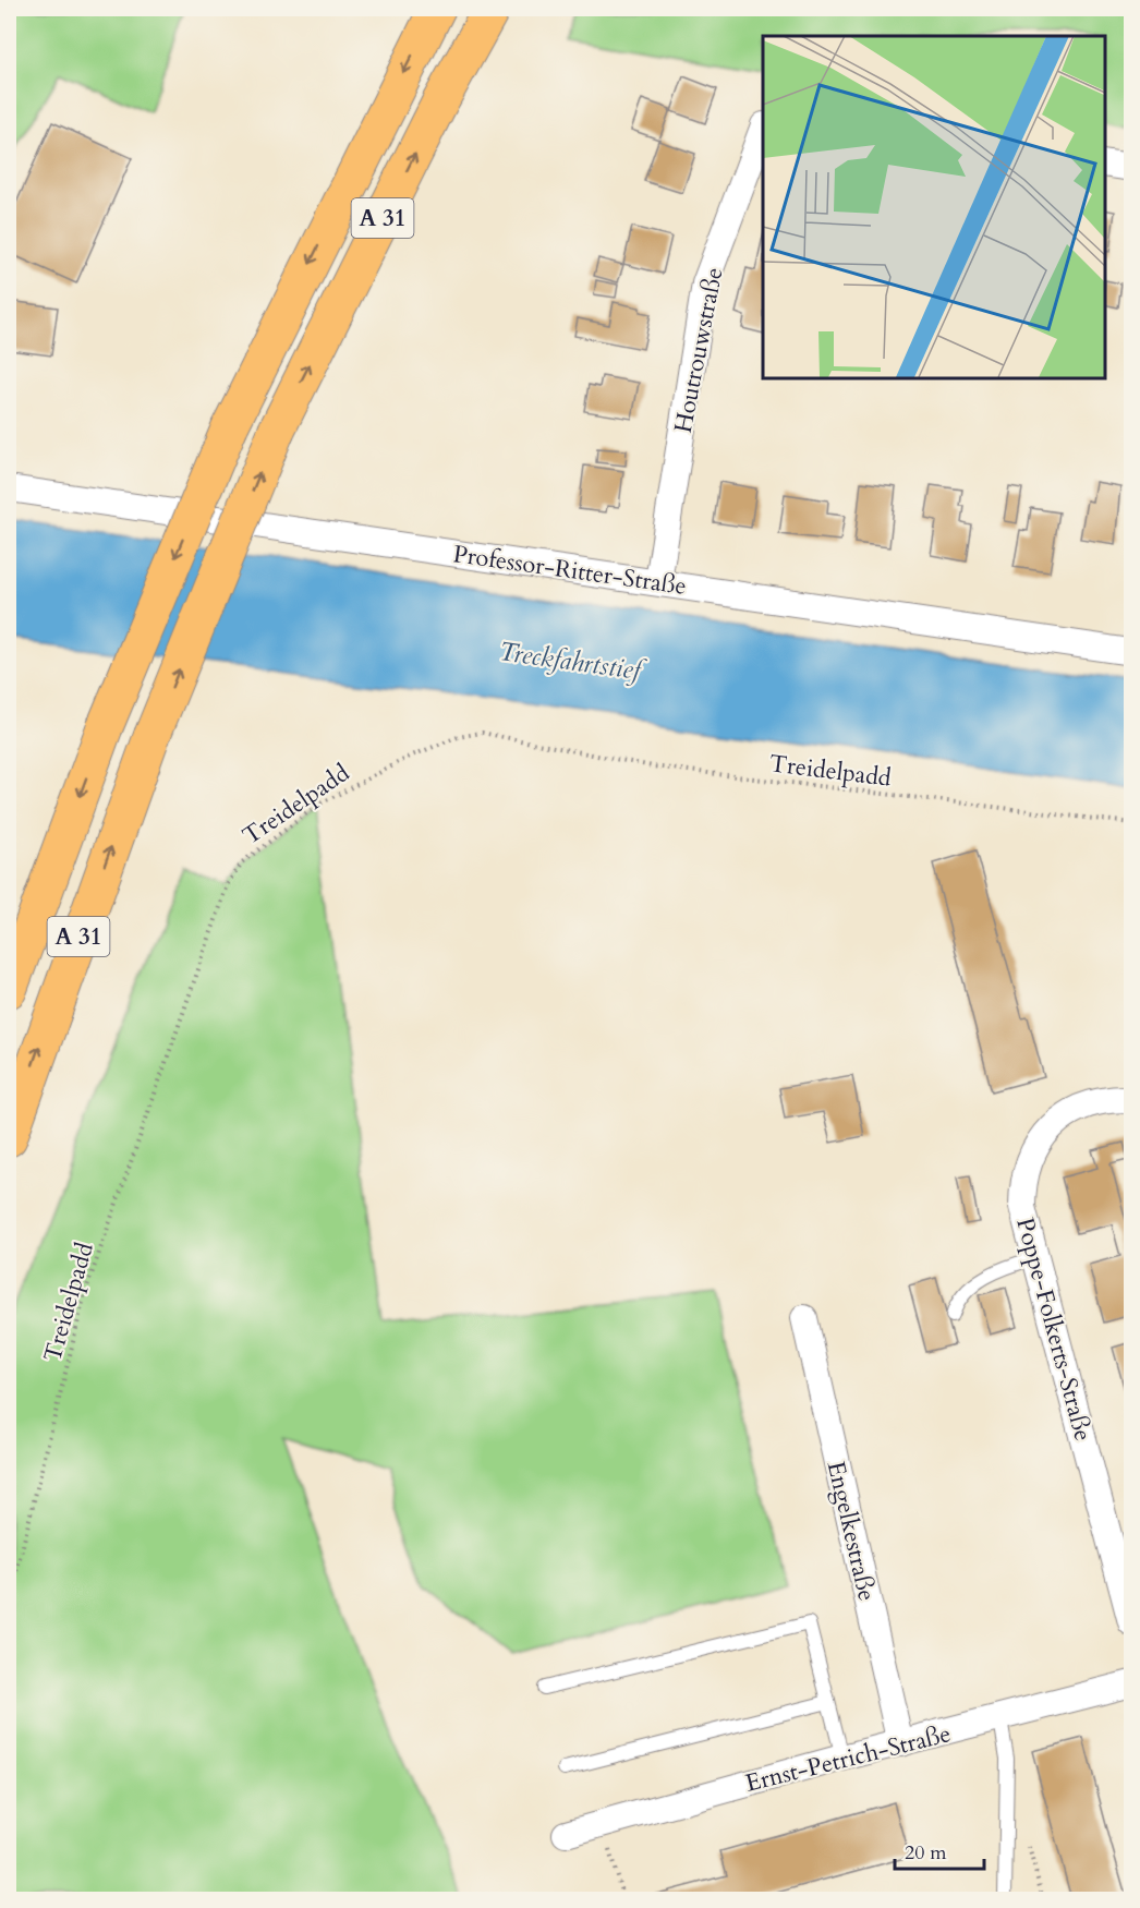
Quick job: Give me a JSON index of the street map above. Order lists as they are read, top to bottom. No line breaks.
{"streets":{"highway":["A 31"],"street":["Houtrouwstraße","Professor-Ritter-Straße","Poppe-Folkerts-Straße","Engelkestraße","Ernst-Petrich-Straße"],"path":["Treidelpadd"]},"crossings":[["Houtrouwstraße","Professor-Ritter-Straße"],["Engelkestraße","Ernst-Petrich-Straße"]],"water":["Treckfahrtstief"],"scale_bar":"20 m"}
